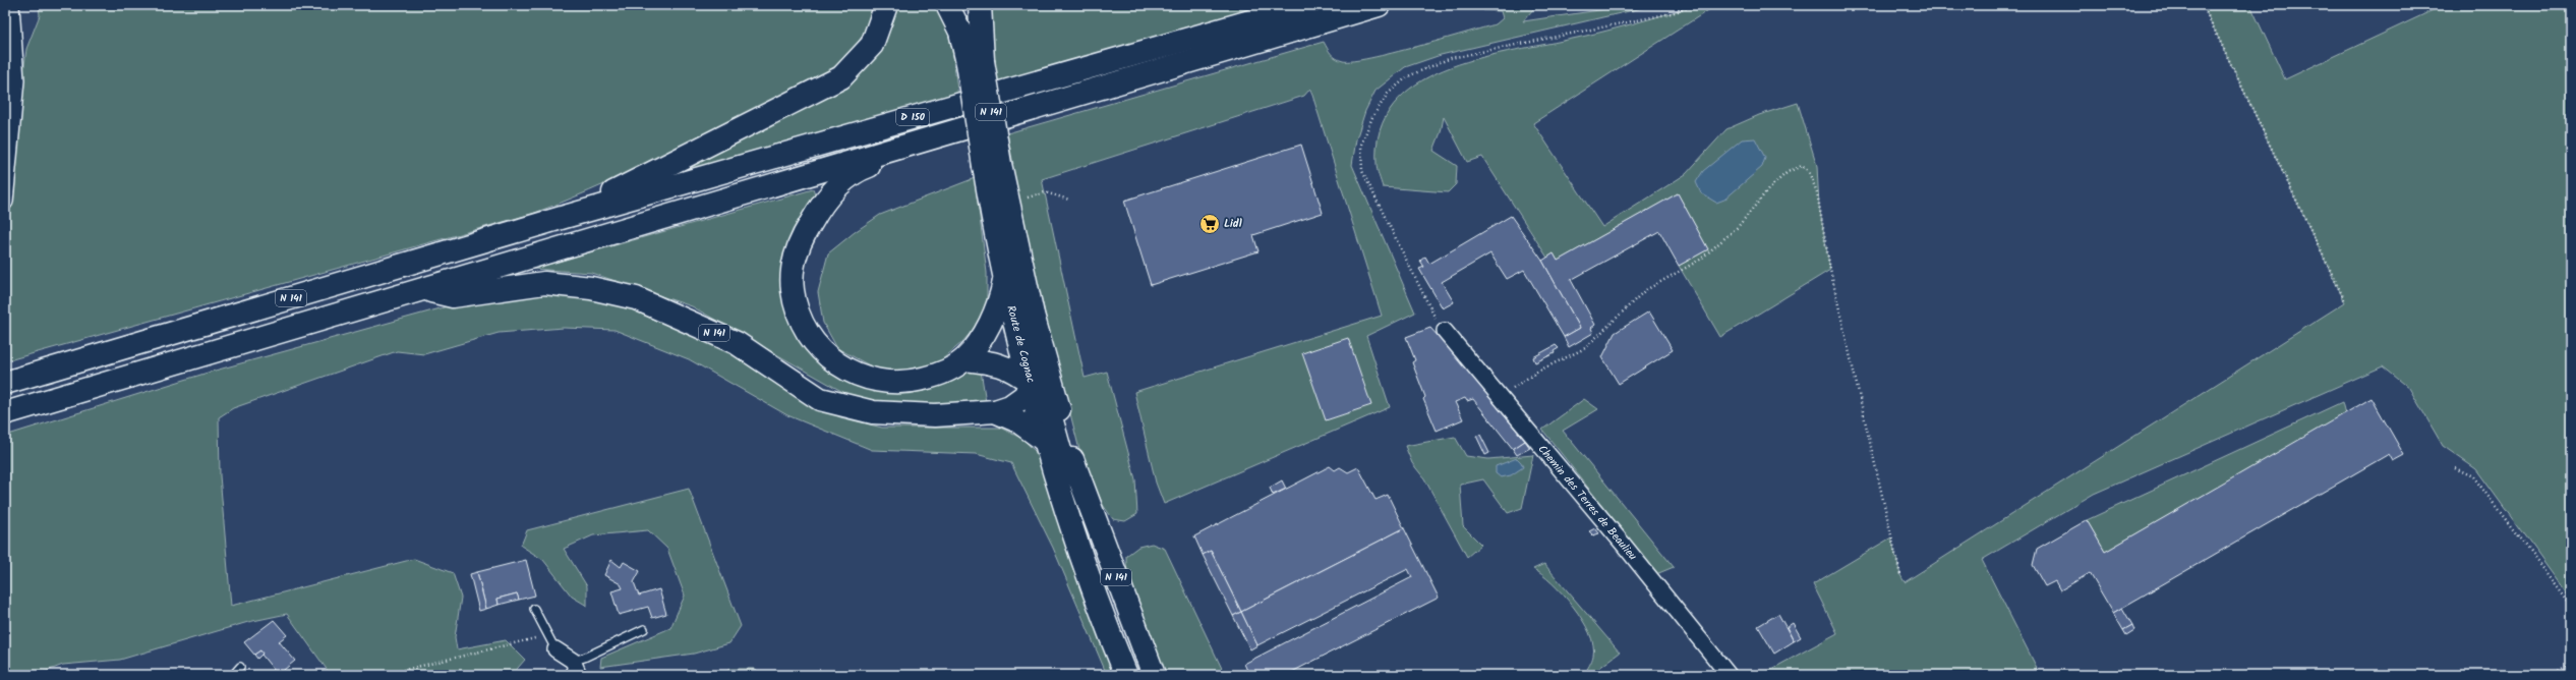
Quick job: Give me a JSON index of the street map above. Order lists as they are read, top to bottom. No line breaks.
{"streets":{"main road":["N 141","D 150","Route de Cognac"],"street":["Chemin des Terres de Beaulieu"]},"crossings":[["N 141","D 150"],["N 141","Route de Cognac"]],"places":{"supermarket":["Lidl"]}}
